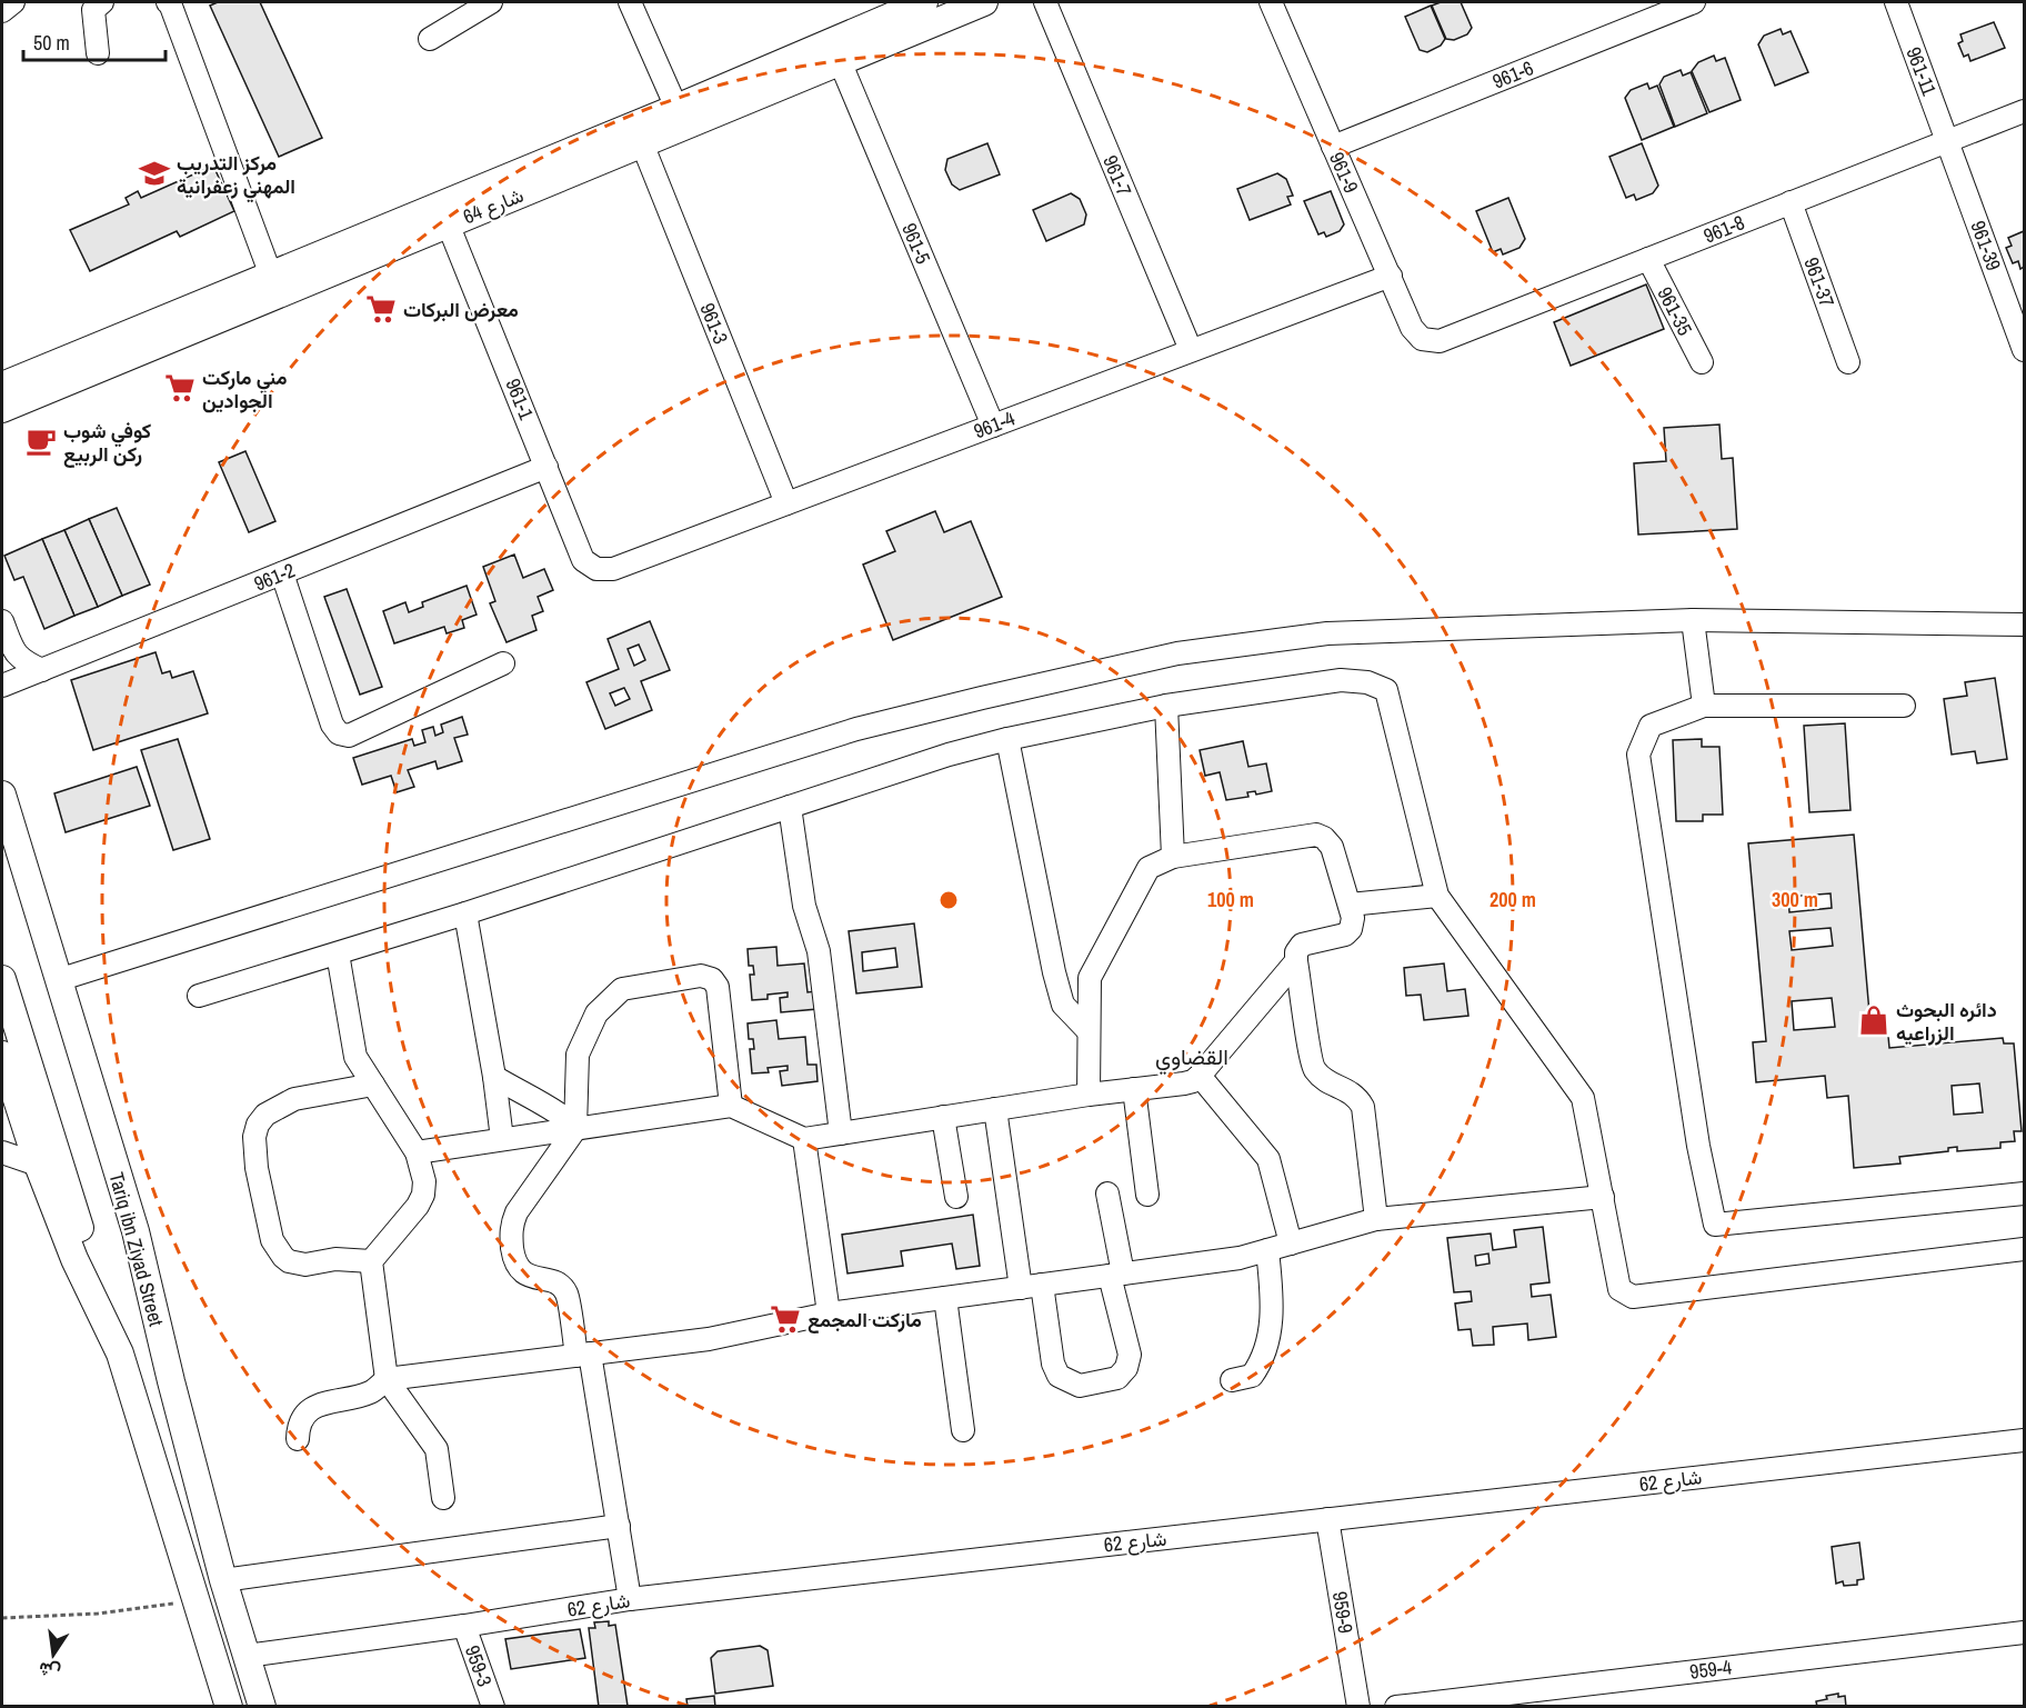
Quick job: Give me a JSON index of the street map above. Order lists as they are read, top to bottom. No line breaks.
{"streets":{"main road":["شارع 64","Tariq ibn Ziyad Street"],"street":["961-11","961-6","961-9","961-7","961-8","961-5","961-39","961-37","961-35","961-3","961-1","961-4","961-2","شارع 62","959-9","959-3","959-4"]},"crossings":[["961-11","961-8"],["961-11","961-39"],["961-6","961-9"],["961-9","961-8"],["961-9","961-4"],["961-7","961-4"],["شارع 64","961-5"],["شارع 64","961-3"],["شارع 64","961-1"],["961-8","961-39"],["961-8","961-37"],["961-8","961-35"],["961-5","961-4"],["961-3","961-4"],["961-1","961-4"],["961-1","961-2"],["Tariq ibn Ziyad Street","شارع 62"],["شارع 62","959-9"],["شارع 62","959-3"]],"districts":["القضاوي"],"places":{"school or university":["مركز التدريب المهني زعفرانية"],"supermarket":["معرض البركات","مني ماركت الجوادين","ماركت المجمع"],"cafe":["كوفي شوب ركن الربيع"],"shop":["دائره البحوث الزراعيه"]},"scale_bar":"50 m","north":"bottom","rings":["100 m","200 m","300 m"]}
